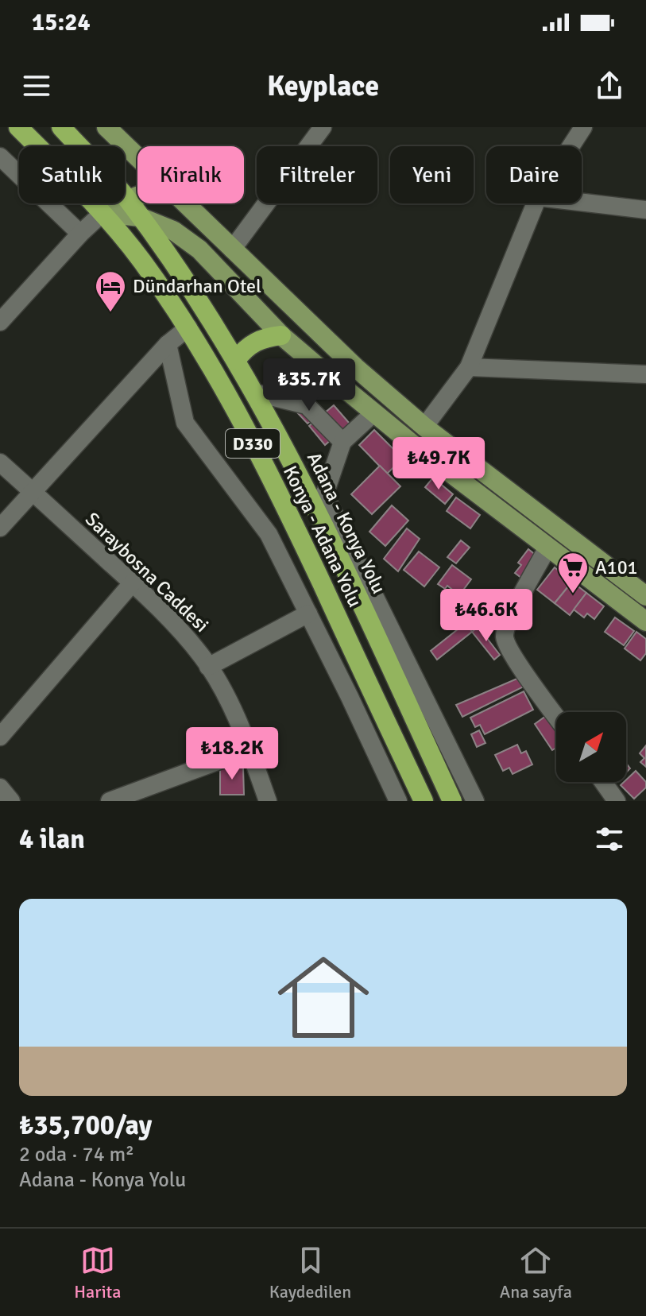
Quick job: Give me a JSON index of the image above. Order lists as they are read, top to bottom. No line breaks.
{"streets":{"highway":["D330","Adana - Konya Yolu","Konya - Adana Yolu"],"street":["Saraybosna Caddesi"]},"places":{"hotel":["Dündarhan Otel"],"supermarket":["A101"]},"north":"top right","page":{"status":"15:24","header":"Keyplace","chip":["Satılık","Kiralık","Filtreler","Yeni","Daire"],"price":["₺35.7K","₺49.7K","₺46.6K","₺18.2K"],"heading":"4 ilan","list":[{"name":"₺35,700/ay","note":"2 oda · 74 m² · Adana - Konya Yolu"}],"tabs":["Harita","Kaydedilen","Ana sayfa"]}}
